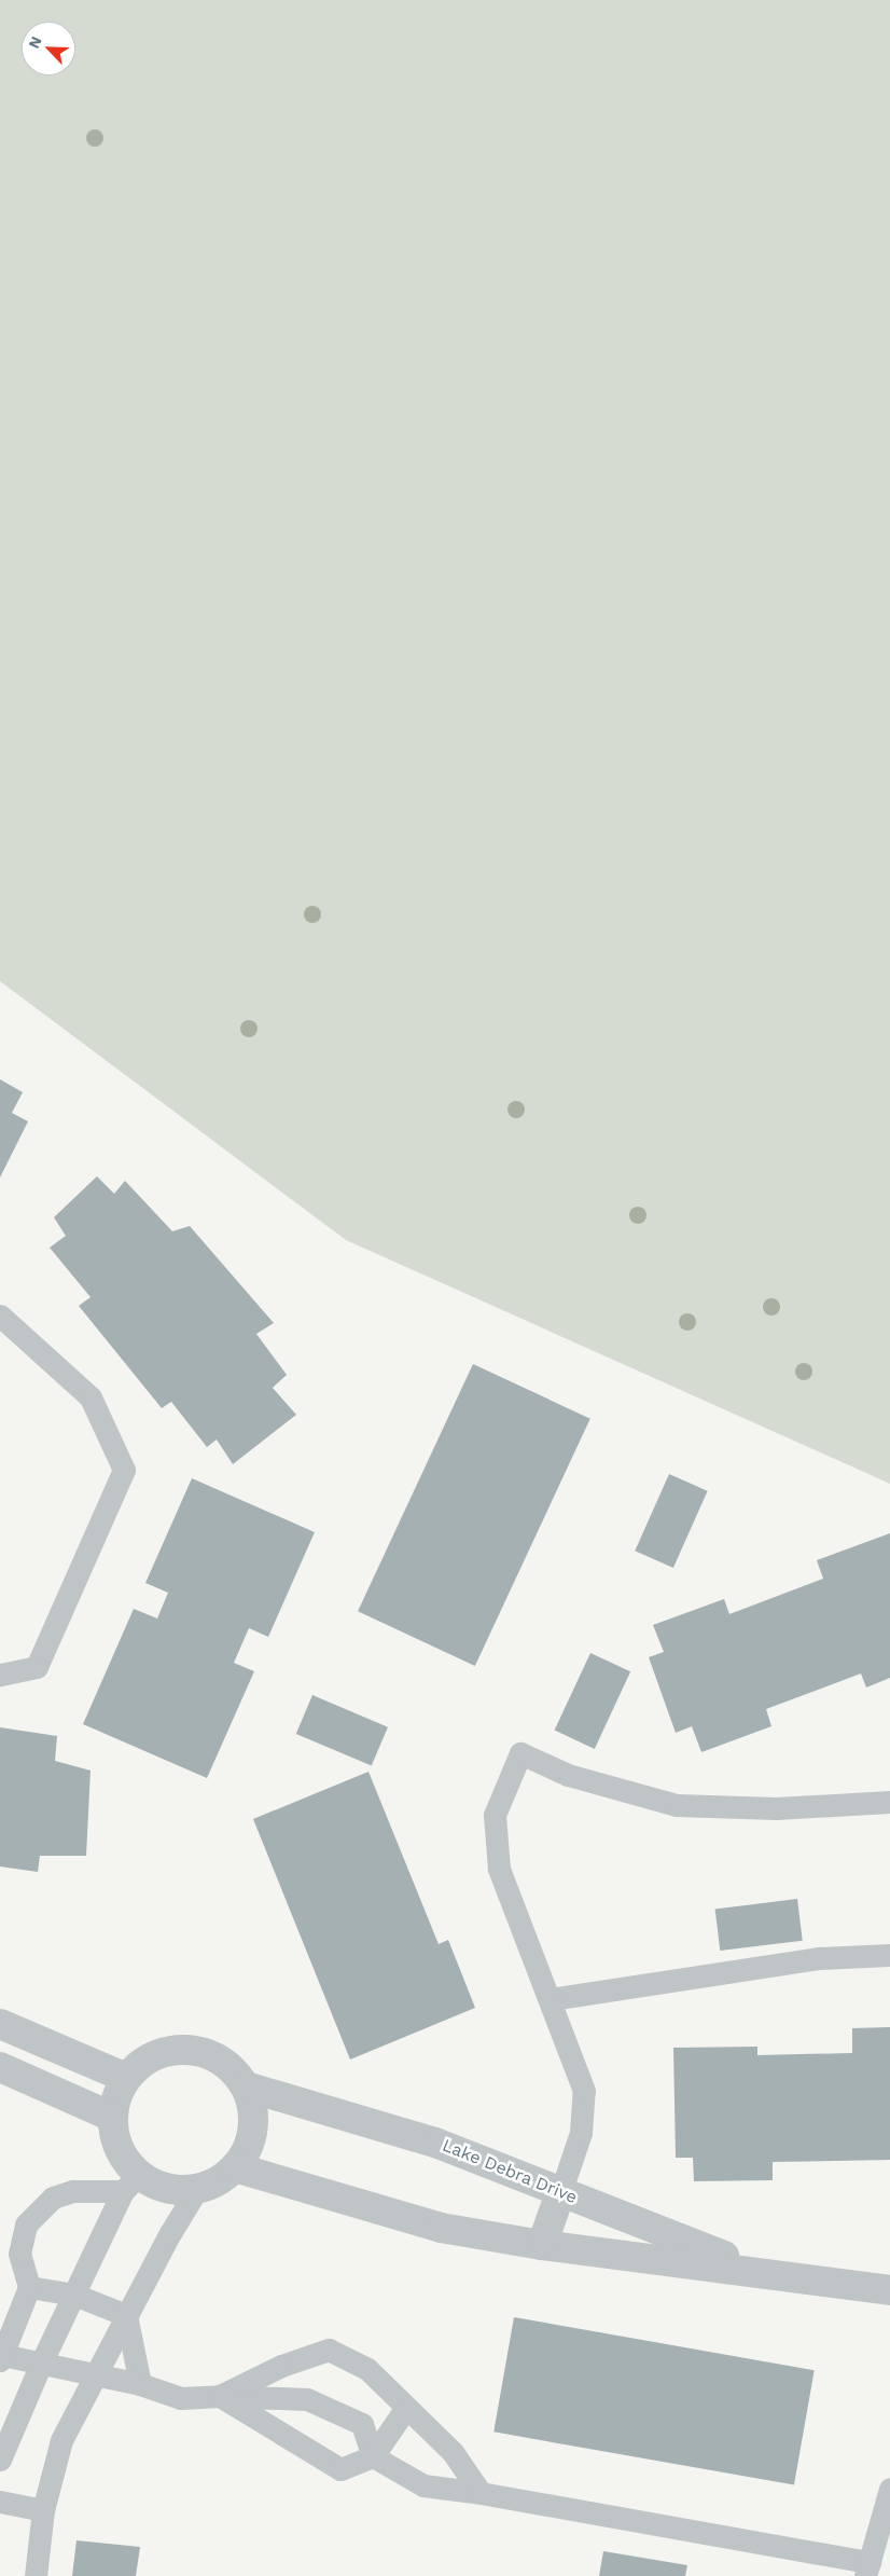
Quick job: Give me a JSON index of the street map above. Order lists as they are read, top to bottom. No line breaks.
{"streets":{"street":["Lake Debra Drive"]},"north":"top left"}
